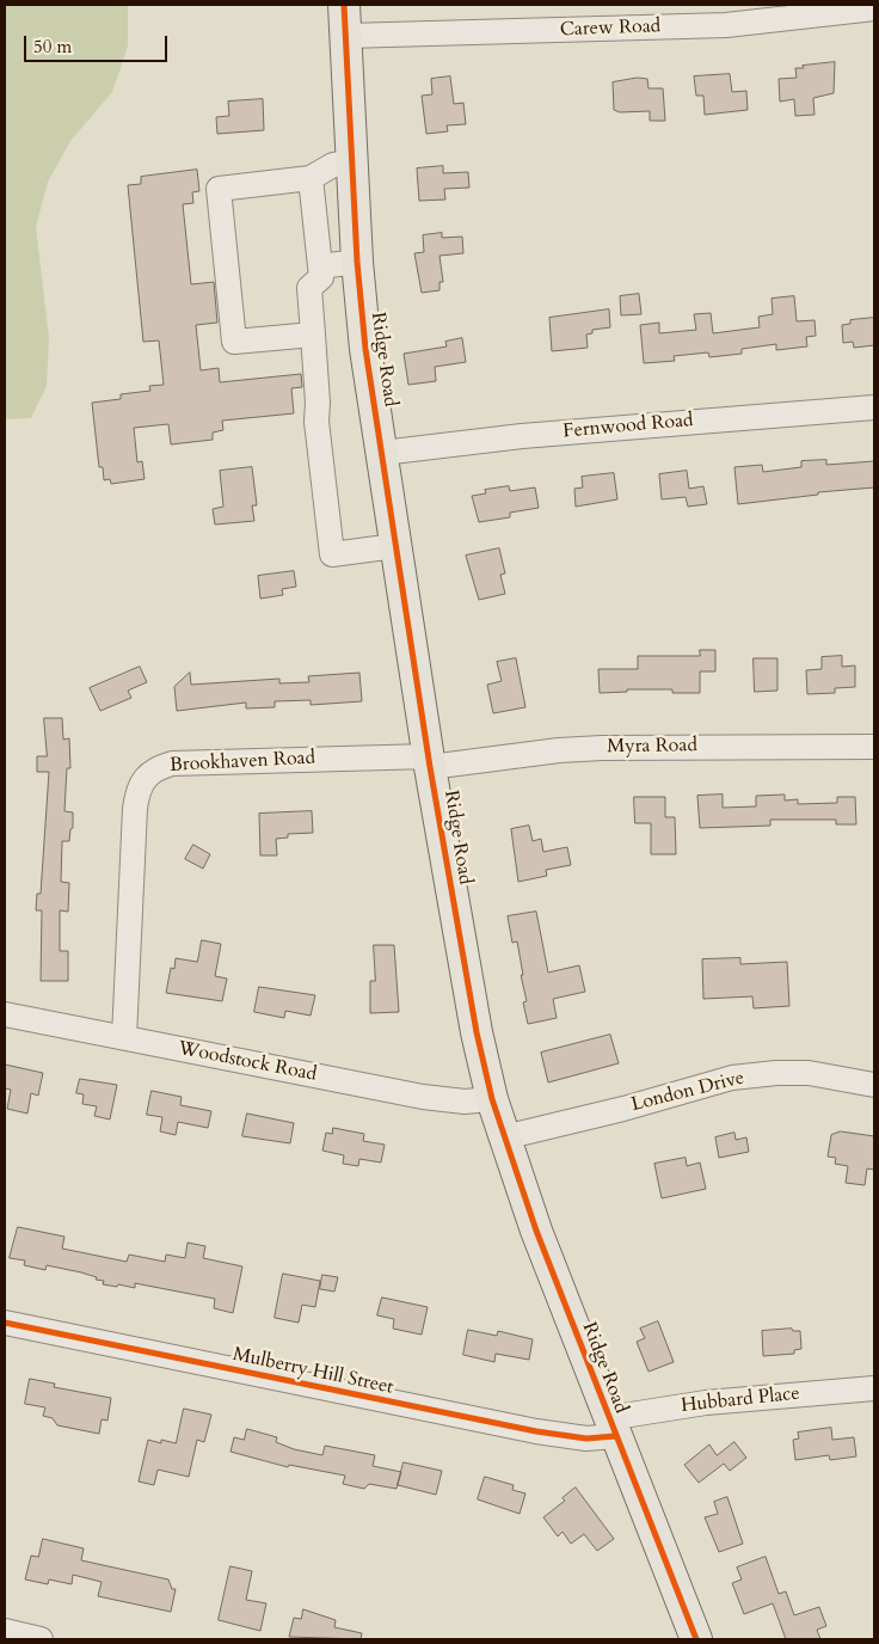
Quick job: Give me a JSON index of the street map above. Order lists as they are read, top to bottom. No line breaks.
{"streets":{"main road":["Ridge Road"],"street":["Carew Road","Fernwood Road","Myra Road","Brookhaven Road","Woodstock Road","London Drive","Mulberry Hill Street","Hubbard Place"]},"crossings":[["Carew Road","Ridge Road"],["Ridge Road","Fernwood Road"],["Ridge Road","Myra Road"],["Ridge Road","Brookhaven Road"],["Ridge Road","Woodstock Road"],["Ridge Road","London Drive"],["Ridge Road","Mulberry Hill Street"],["Ridge Road","Hubbard Place"],["Myra Road","Brookhaven Road"],["Brookhaven Road","Woodstock Road"],["Mulberry Hill Street","Hubbard Place"]],"scale_bar":"50 m"}
